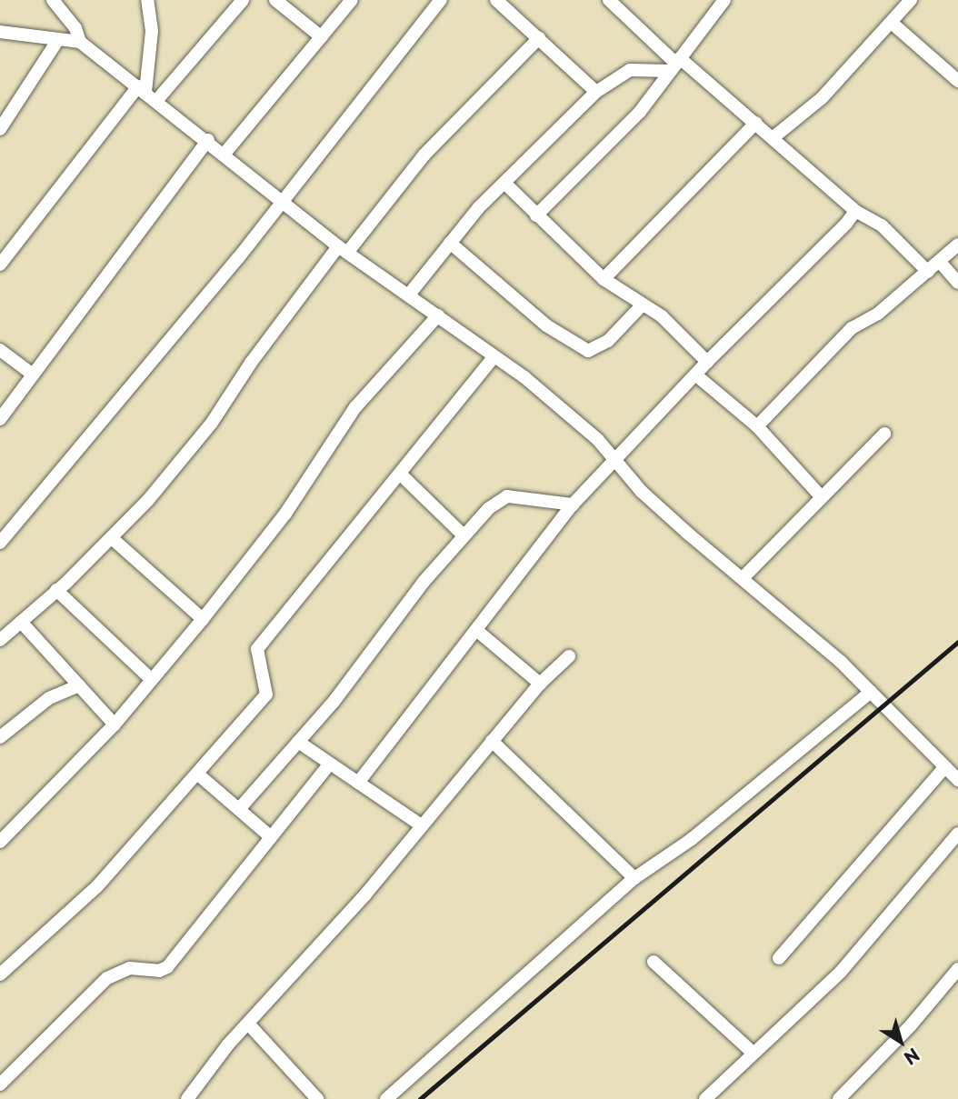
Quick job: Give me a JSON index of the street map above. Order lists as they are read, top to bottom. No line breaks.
{"north":"bottom right"}
